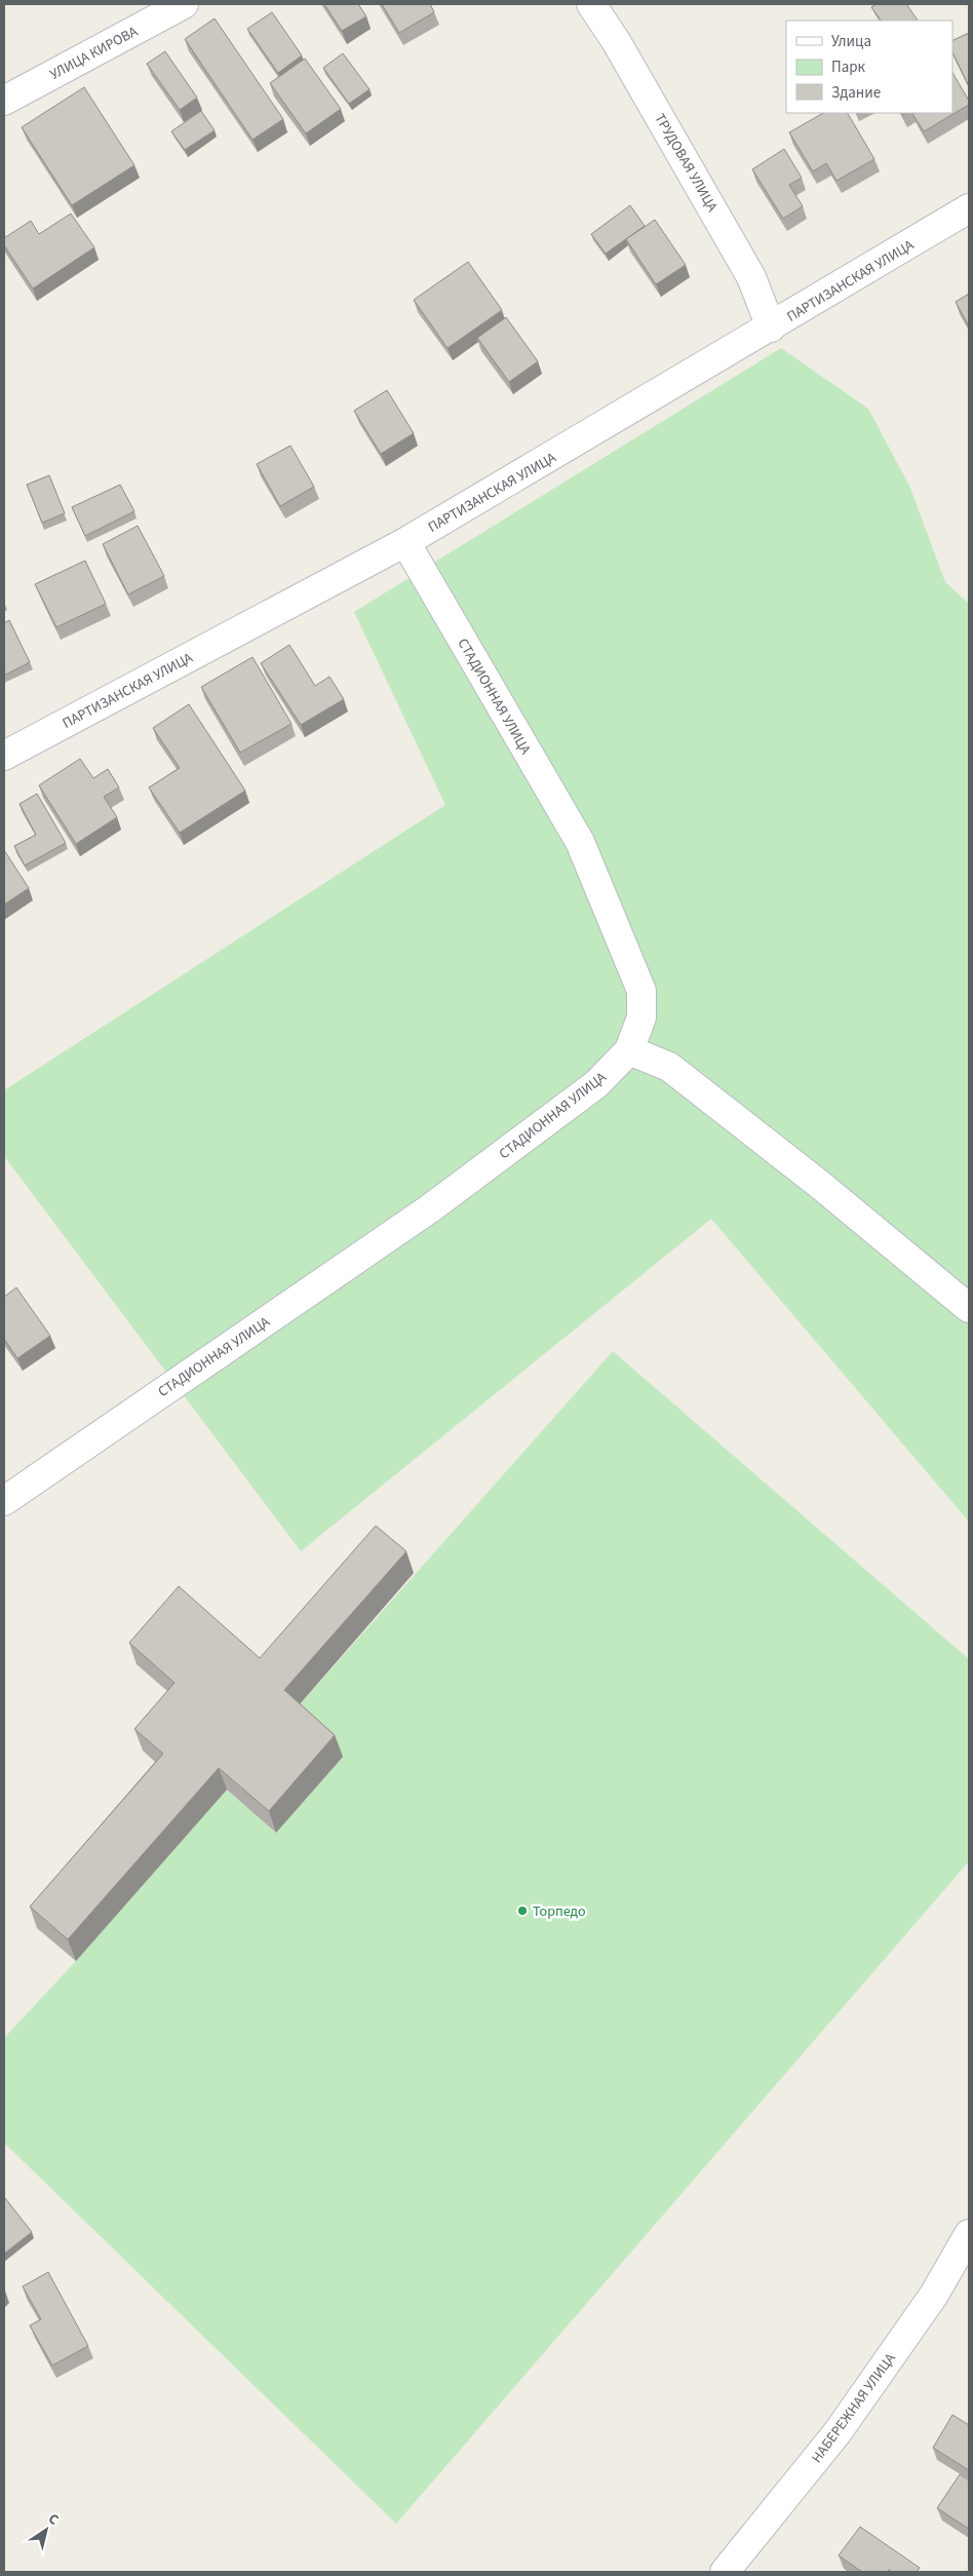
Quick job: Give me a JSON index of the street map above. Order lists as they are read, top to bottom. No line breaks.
{"streets":{"street":["УЛИЦА КИРОВА","ТРУДОВАЯ УЛИЦА","ПАРТИЗАНСКАЯ УЛИЦА","СТАДИОННАЯ УЛИЦА","НАБЕРЕЖНАЯ УЛИЦА"]},"crossings":[["ТРУДОВАЯ УЛИЦА","ПАРТИЗАНСКАЯ УЛИЦА"],["ПАРТИЗАНСКАЯ УЛИЦА","СТАДИОННАЯ УЛИЦА"]],"places":["Торпедо"],"legend":["Улица","Парк","Здание"],"north":"top right"}
